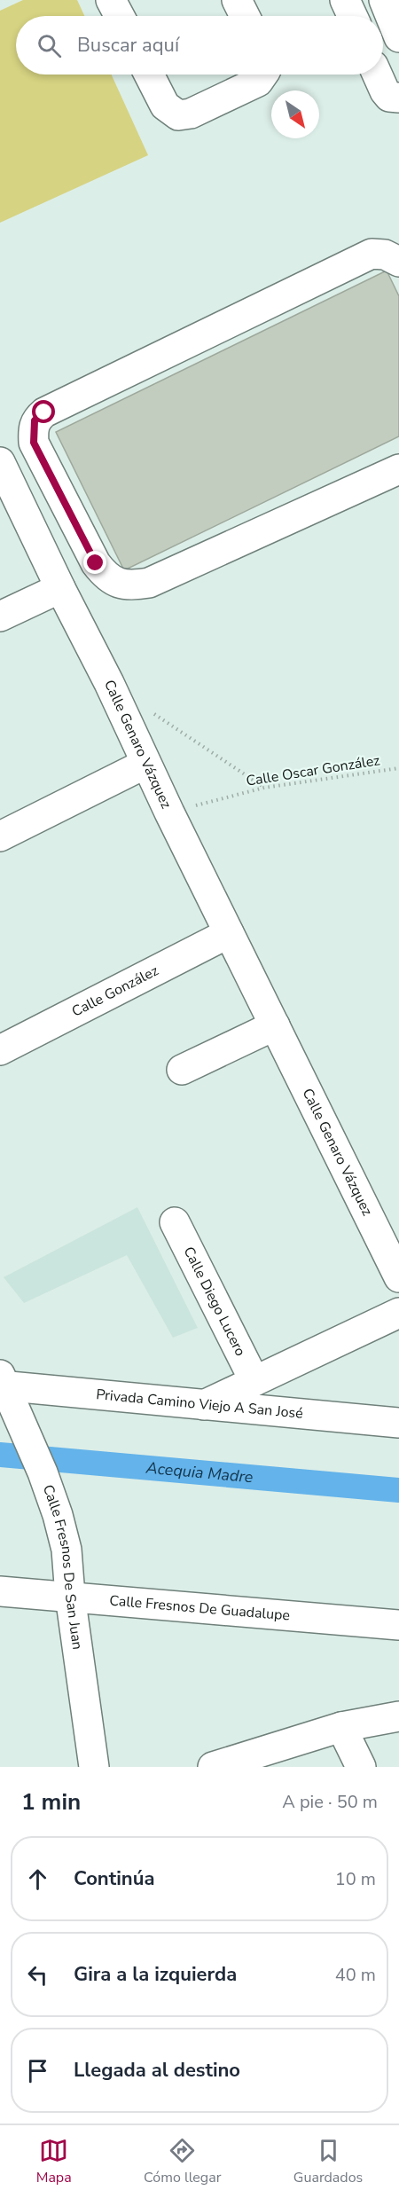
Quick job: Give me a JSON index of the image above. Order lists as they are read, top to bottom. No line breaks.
{"streets":{"street":["Calle Genaro Vázquez","Calle González","Calle Diego Lucero","Privada Camino Viejo A San José","Calle Fresnos De San Juan","Calle Fresnos De Guadalupe"],"path":["Calle Oscar González"]},"crossings":[["Calle Genaro Vázquez","Calle Oscar González"],["Calle Genaro Vázquez","Calle González"],["Privada Camino Viejo A San José","Calle Fresnos De San Juan"],["Calle Fresnos De San Juan","Calle Fresnos De Guadalupe"]],"water":["Acequia Madre"],"north":"bottom right","page":{"search":"Buscar aquí","heading":["1 min","A pie · 50 m"],"list":[["Continúa","10 m"],["Gira a la izquierda","40 m"],"Llegada al destino"],"nav":["Mapa","Cómo llegar","Guardados"]}}
